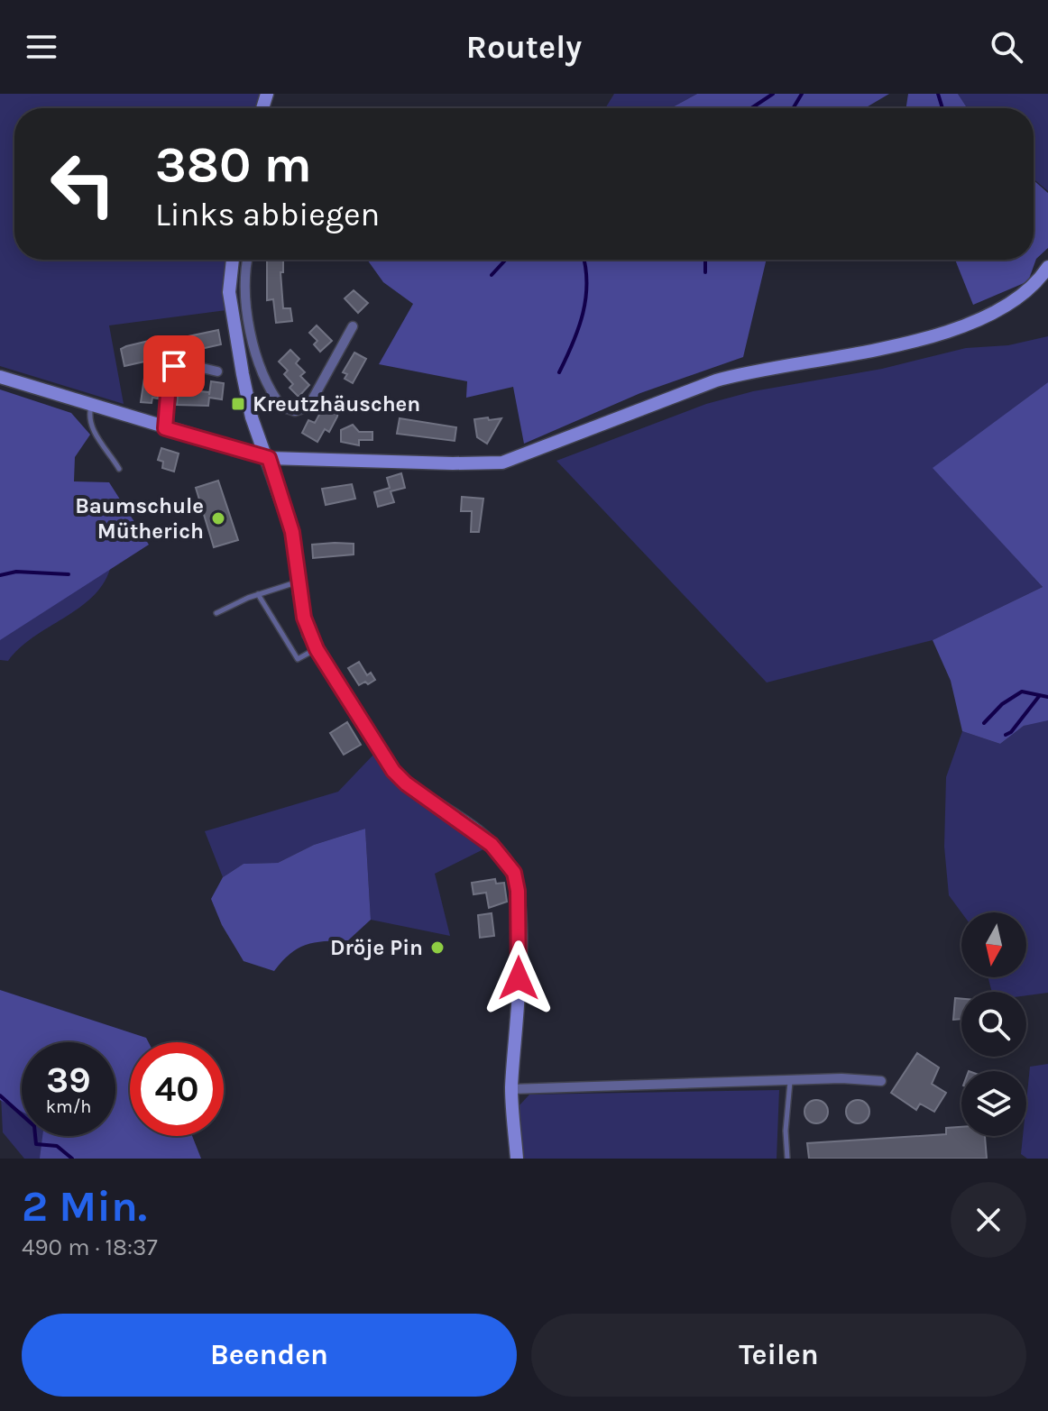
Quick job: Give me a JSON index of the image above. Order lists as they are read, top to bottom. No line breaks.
{"places":{"transit":["Kreutzhäuschen"],"other":["Baumschule Mütherich","Dröje Pin"]},"north":"bottom","page":{"header":"Routely","turn":["380 m","Links abbiegen"],"speed":"39 km/h","limit":"40","heading":["2 Min.","490 m · 18:37"],"buttons":["Beenden","Teilen"]}}
